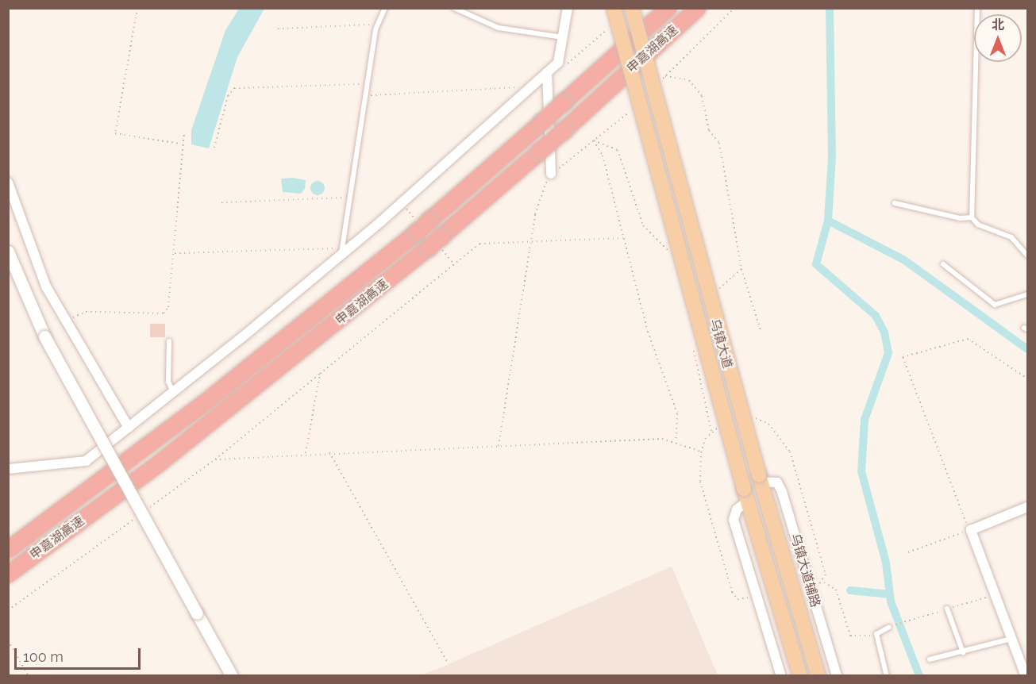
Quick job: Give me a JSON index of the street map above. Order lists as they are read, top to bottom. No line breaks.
{"streets":{"highway":["申嘉湖高速"],"main road":["乌镇大道"],"street":["乌镇大道辅路"]},"crossings":[["乌镇大道","乌镇大道辅路"]],"scale_bar":"100 m","north":"top"}
